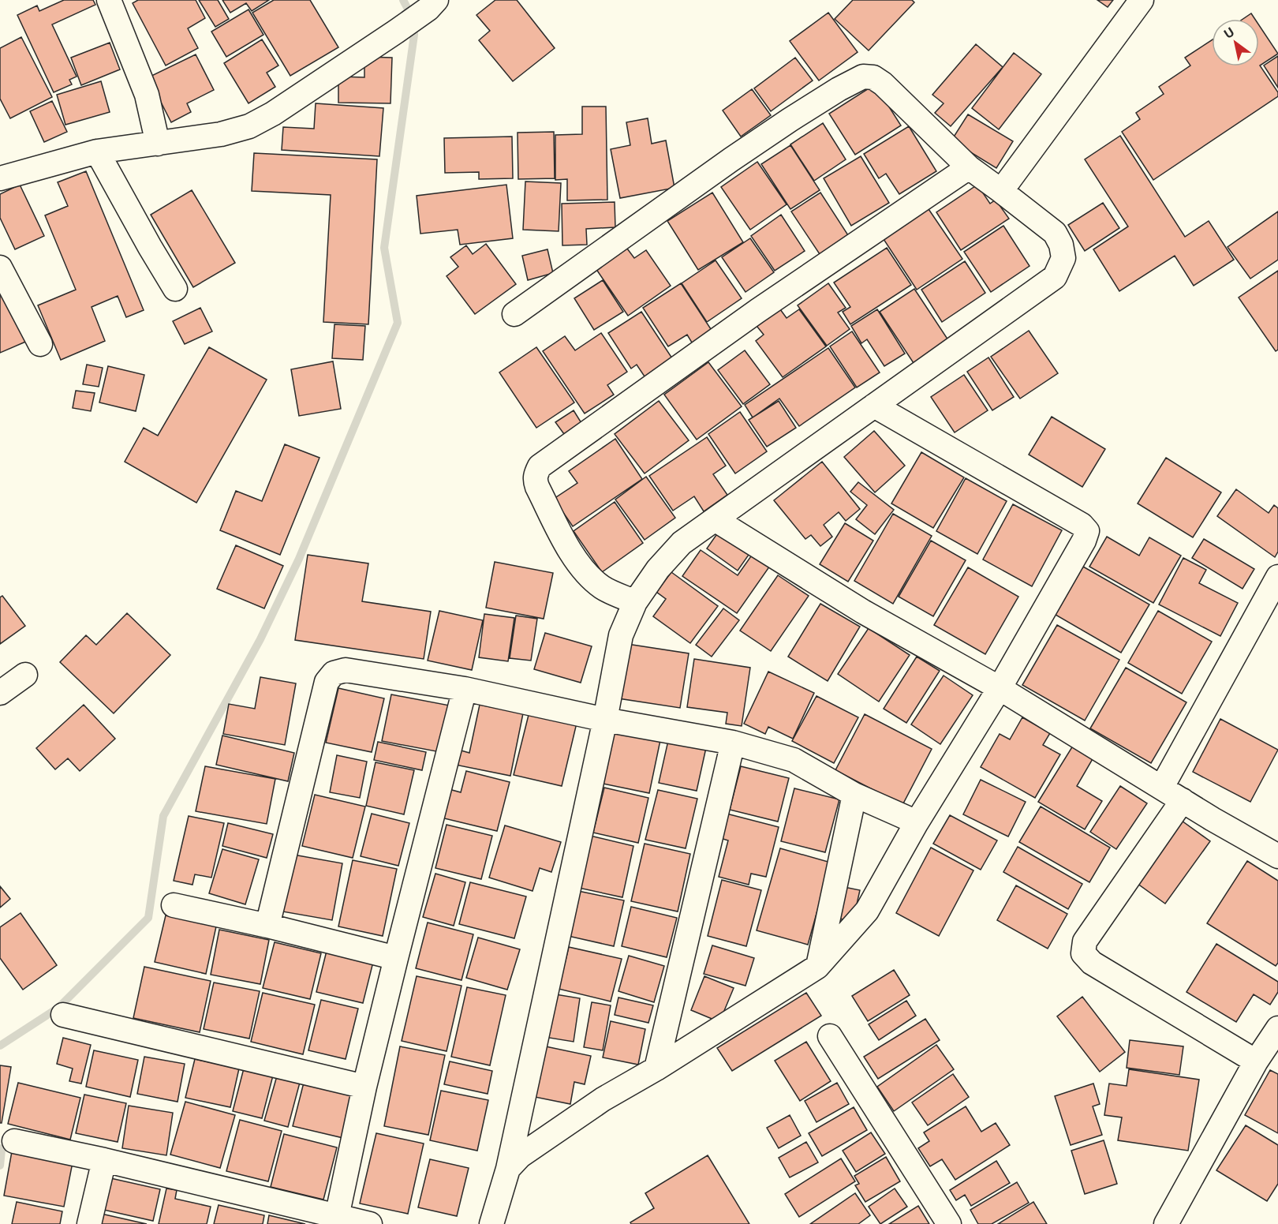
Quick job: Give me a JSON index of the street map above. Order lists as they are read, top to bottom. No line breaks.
{"north":"top left"}
